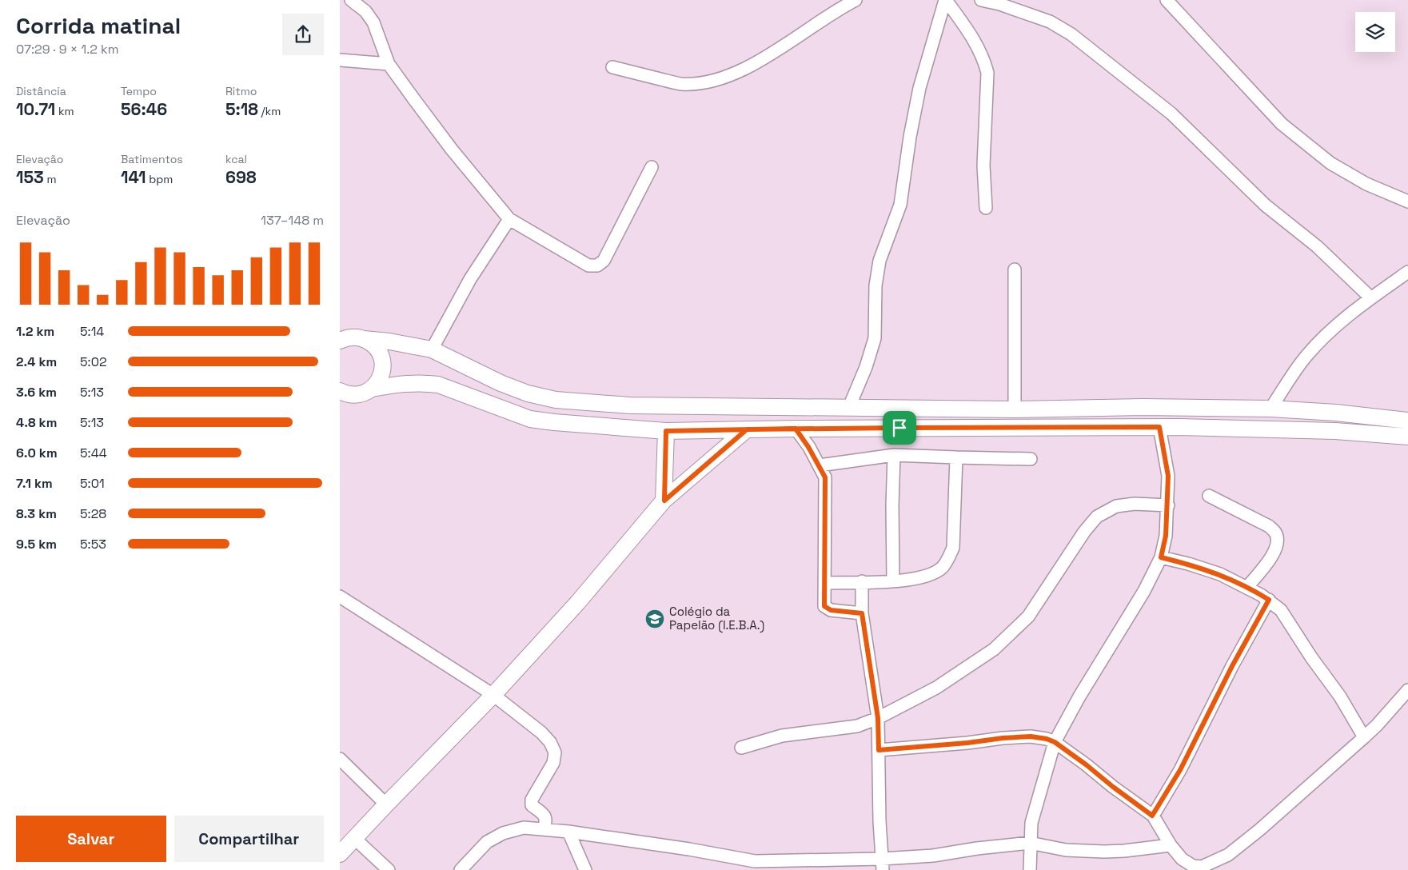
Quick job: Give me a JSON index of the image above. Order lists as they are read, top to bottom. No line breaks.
{"places":{"school or university":["Colégio da Papelão (I.E.B.A.)"]},"page":{"heading":["Corrida matinal","07:29 · 9 × 1.2 km"],"stats":[["Distância","10.71 km"],["Tempo","56:46"],["Ritmo","5:18 /km"],["Elevação","153 m"],["Batimentos","141 bpm"],["kcal","698"]],"chart":["Elevação","137–148 m"],"list":[{"name":"1.2 km","note":"5:14"},{"name":"2.4 km","note":"5:02"},{"name":"3.6 km","note":"5:13"},{"name":"4.8 km","note":"5:13"},{"name":"6.0 km","note":"5:44"},{"name":"7.1 km","note":"5:01"},{"name":"8.3 km","note":"5:28"},{"name":"9.5 km","note":"5:53"}],"buttons":["Salvar","Compartilhar"]}}
